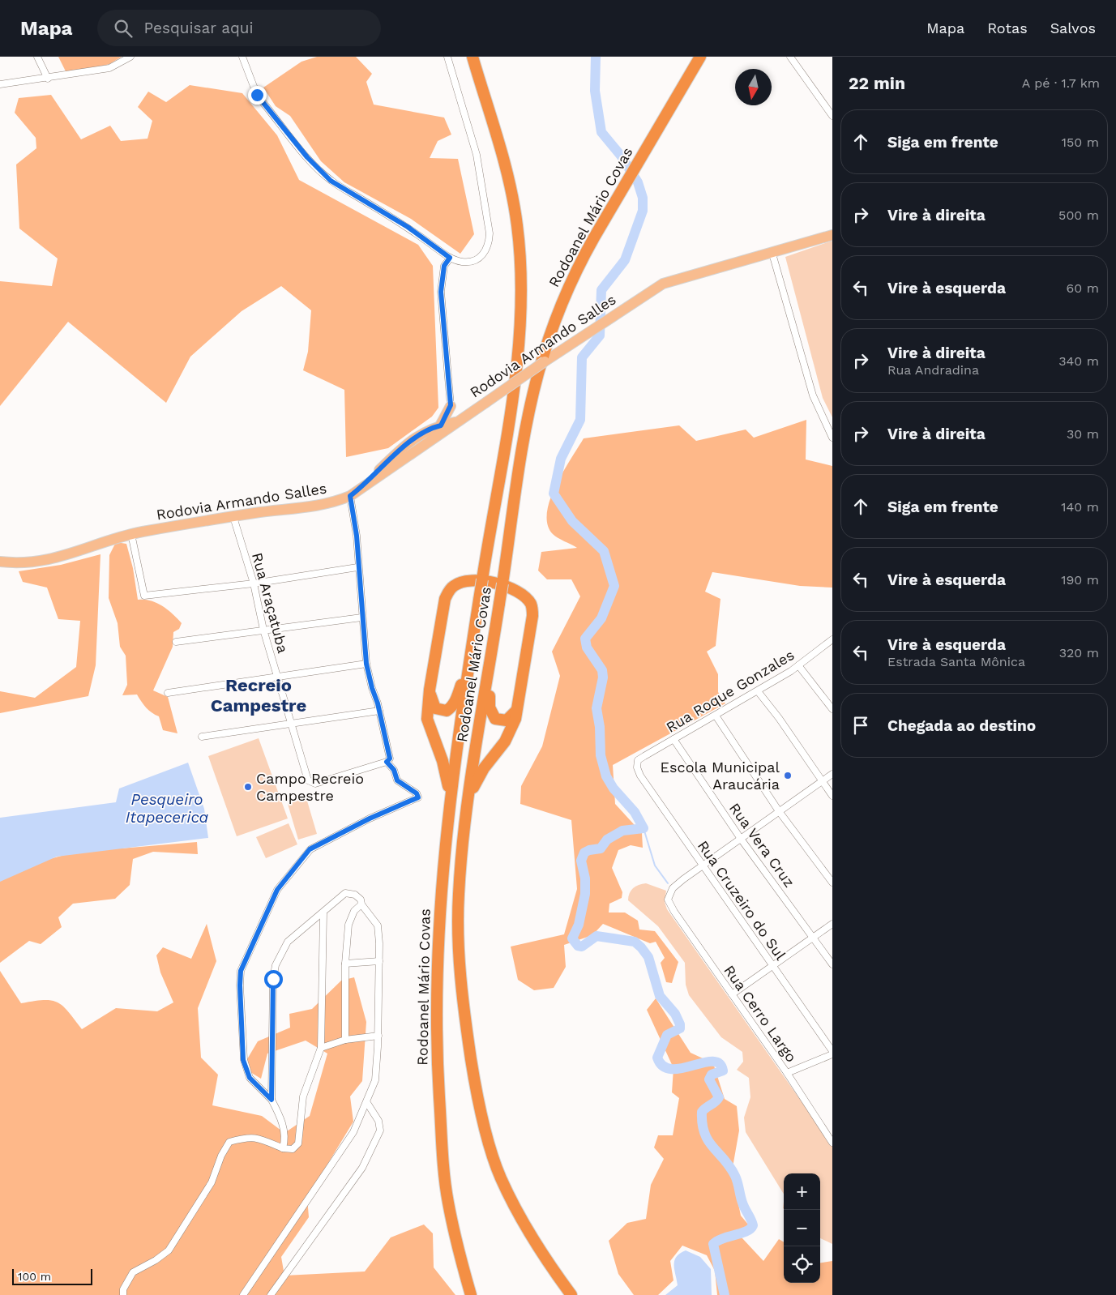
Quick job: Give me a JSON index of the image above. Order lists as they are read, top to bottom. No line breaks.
{"streets":{"highway":["Rodoanel Mário Covas"],"main road":["Rodovia Armando Salles"],"street":["Rua Araçatuba","Rua Roque Gonzales","Rua Vera Cruz","Rua Cruzeiro do Sul","Rua Cerro Largo"]},"crossings":[["Rodovia Armando Salles","Rua Araçatuba"],["Rua Roque Gonzales","Rua Vera Cruz"],["Rua Roque Gonzales","Rua Cruzeiro do Sul"],["Rua Cruzeiro do Sul","Rua Cerro Largo"]],"districts":["Recreio Campestre"],"water":["Pesqueiro Itapecerica"],"places":["Escola Municipal Araucária","Campo Recreio Campestre"],"scale_bar":"100 m","north":"bottom","page":{"header":"Mapa","search":"Pesquisar aqui","nav":["Mapa","Rotas","Salvos"],"heading":["22 min","A pé · 1.7 km"],"list":[["Siga em frente","150 m"],["Vire à direita","500 m"],["Vire à esquerda","60 m"],["Vire à direita","Rua Andradina","340 m"],["Vire à direita","30 m"],["Siga em frente","140 m"],["Vire à esquerda","190 m"],["Vire à esquerda","Estrada Santa Mônica","320 m"],"Chegada ao destino"],"map_buttons":["+","−"],"scale":"100 m"}}
